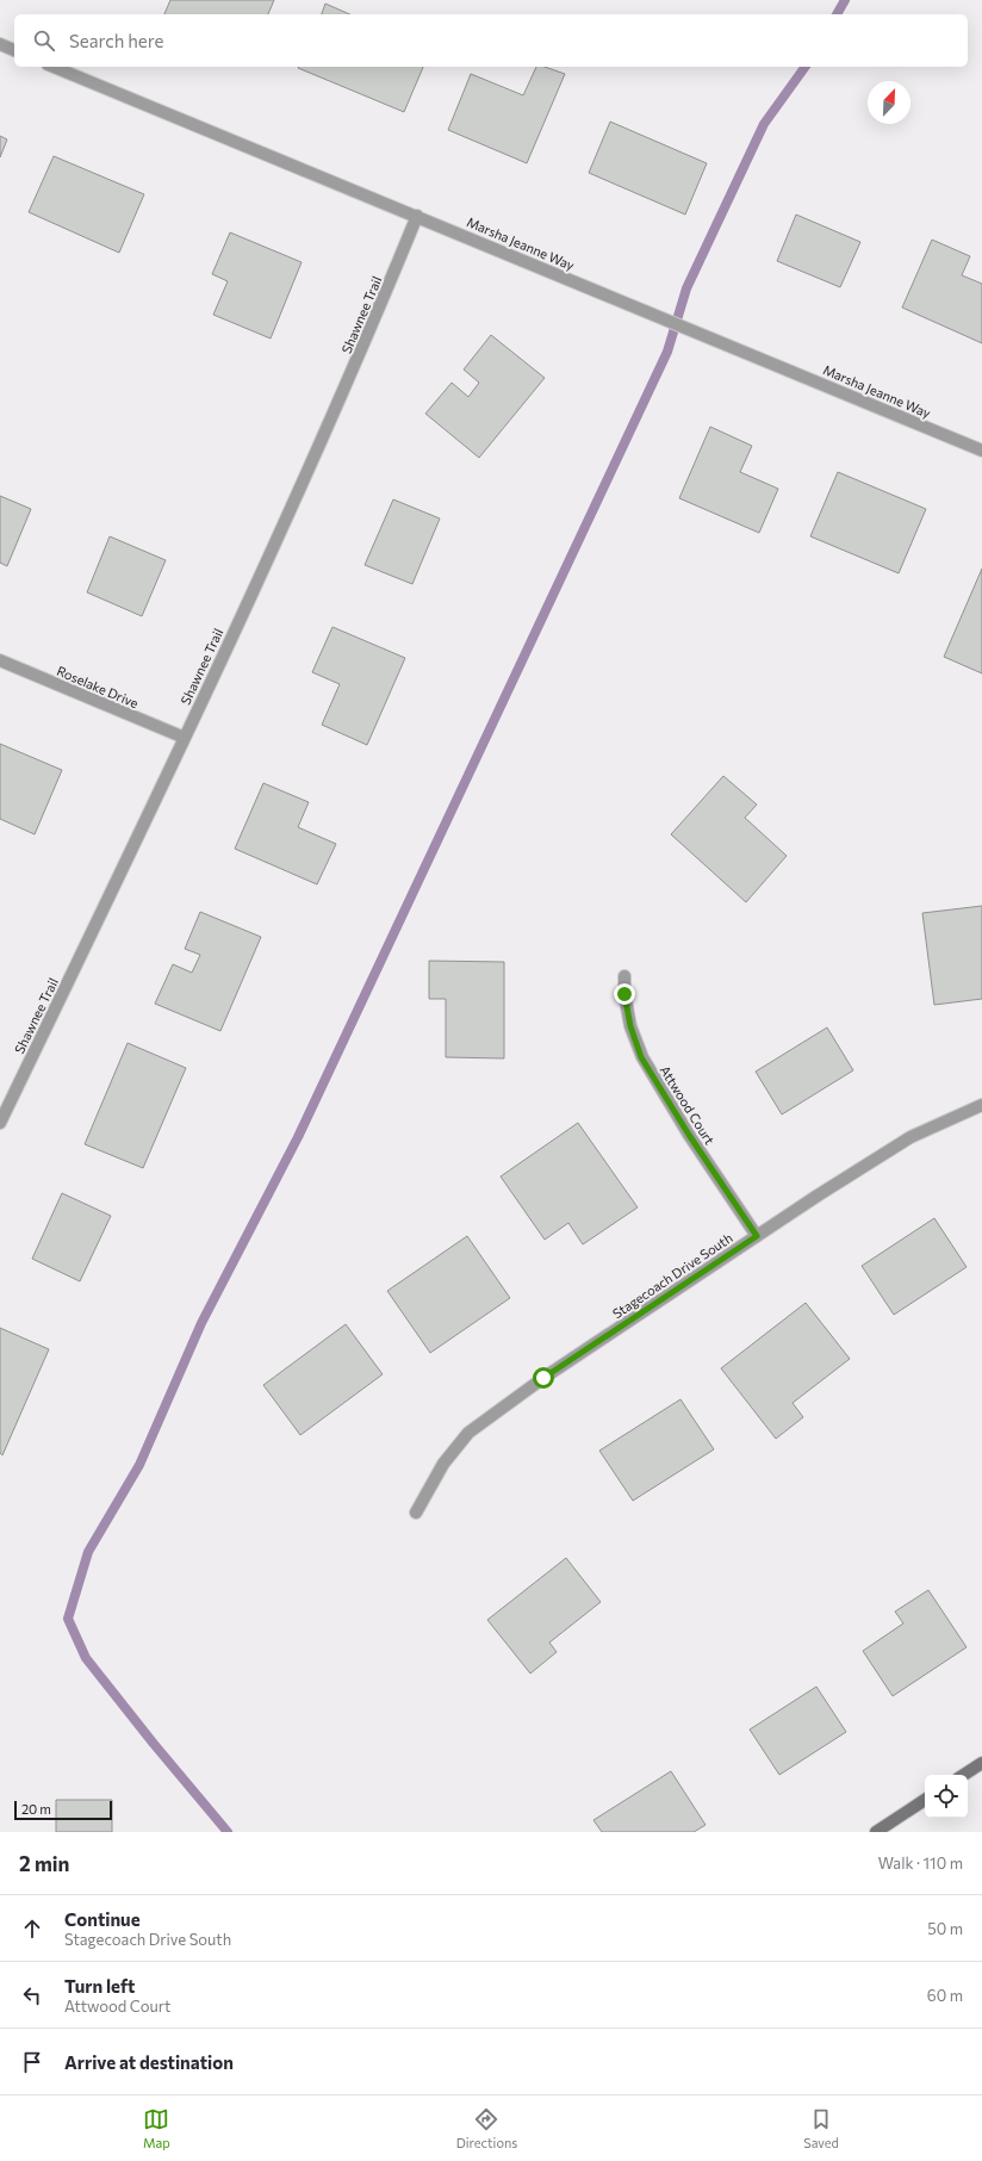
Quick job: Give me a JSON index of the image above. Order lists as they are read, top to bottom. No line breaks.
{"streets":{"street":["Marsha Jeanne Way","Shawnee Trail","Roselake Drive","Attwood Court","Stagecoach Drive South"]},"crossings":[["Marsha Jeanne Way","Shawnee Trail"],["Shawnee Trail","Roselake Drive"],["Attwood Court","Stagecoach Drive South"]],"scale_bar":"20 m","north":"top right","page":{"search":"Search here","scale":"20 m","heading":["2 min","Walk · 110 m"],"list":[["Continue","Stagecoach Drive South","50 m"],["Turn left","Attwood Court","60 m"],"Arrive at destination"],"nav":["Map","Directions","Saved"]}}
